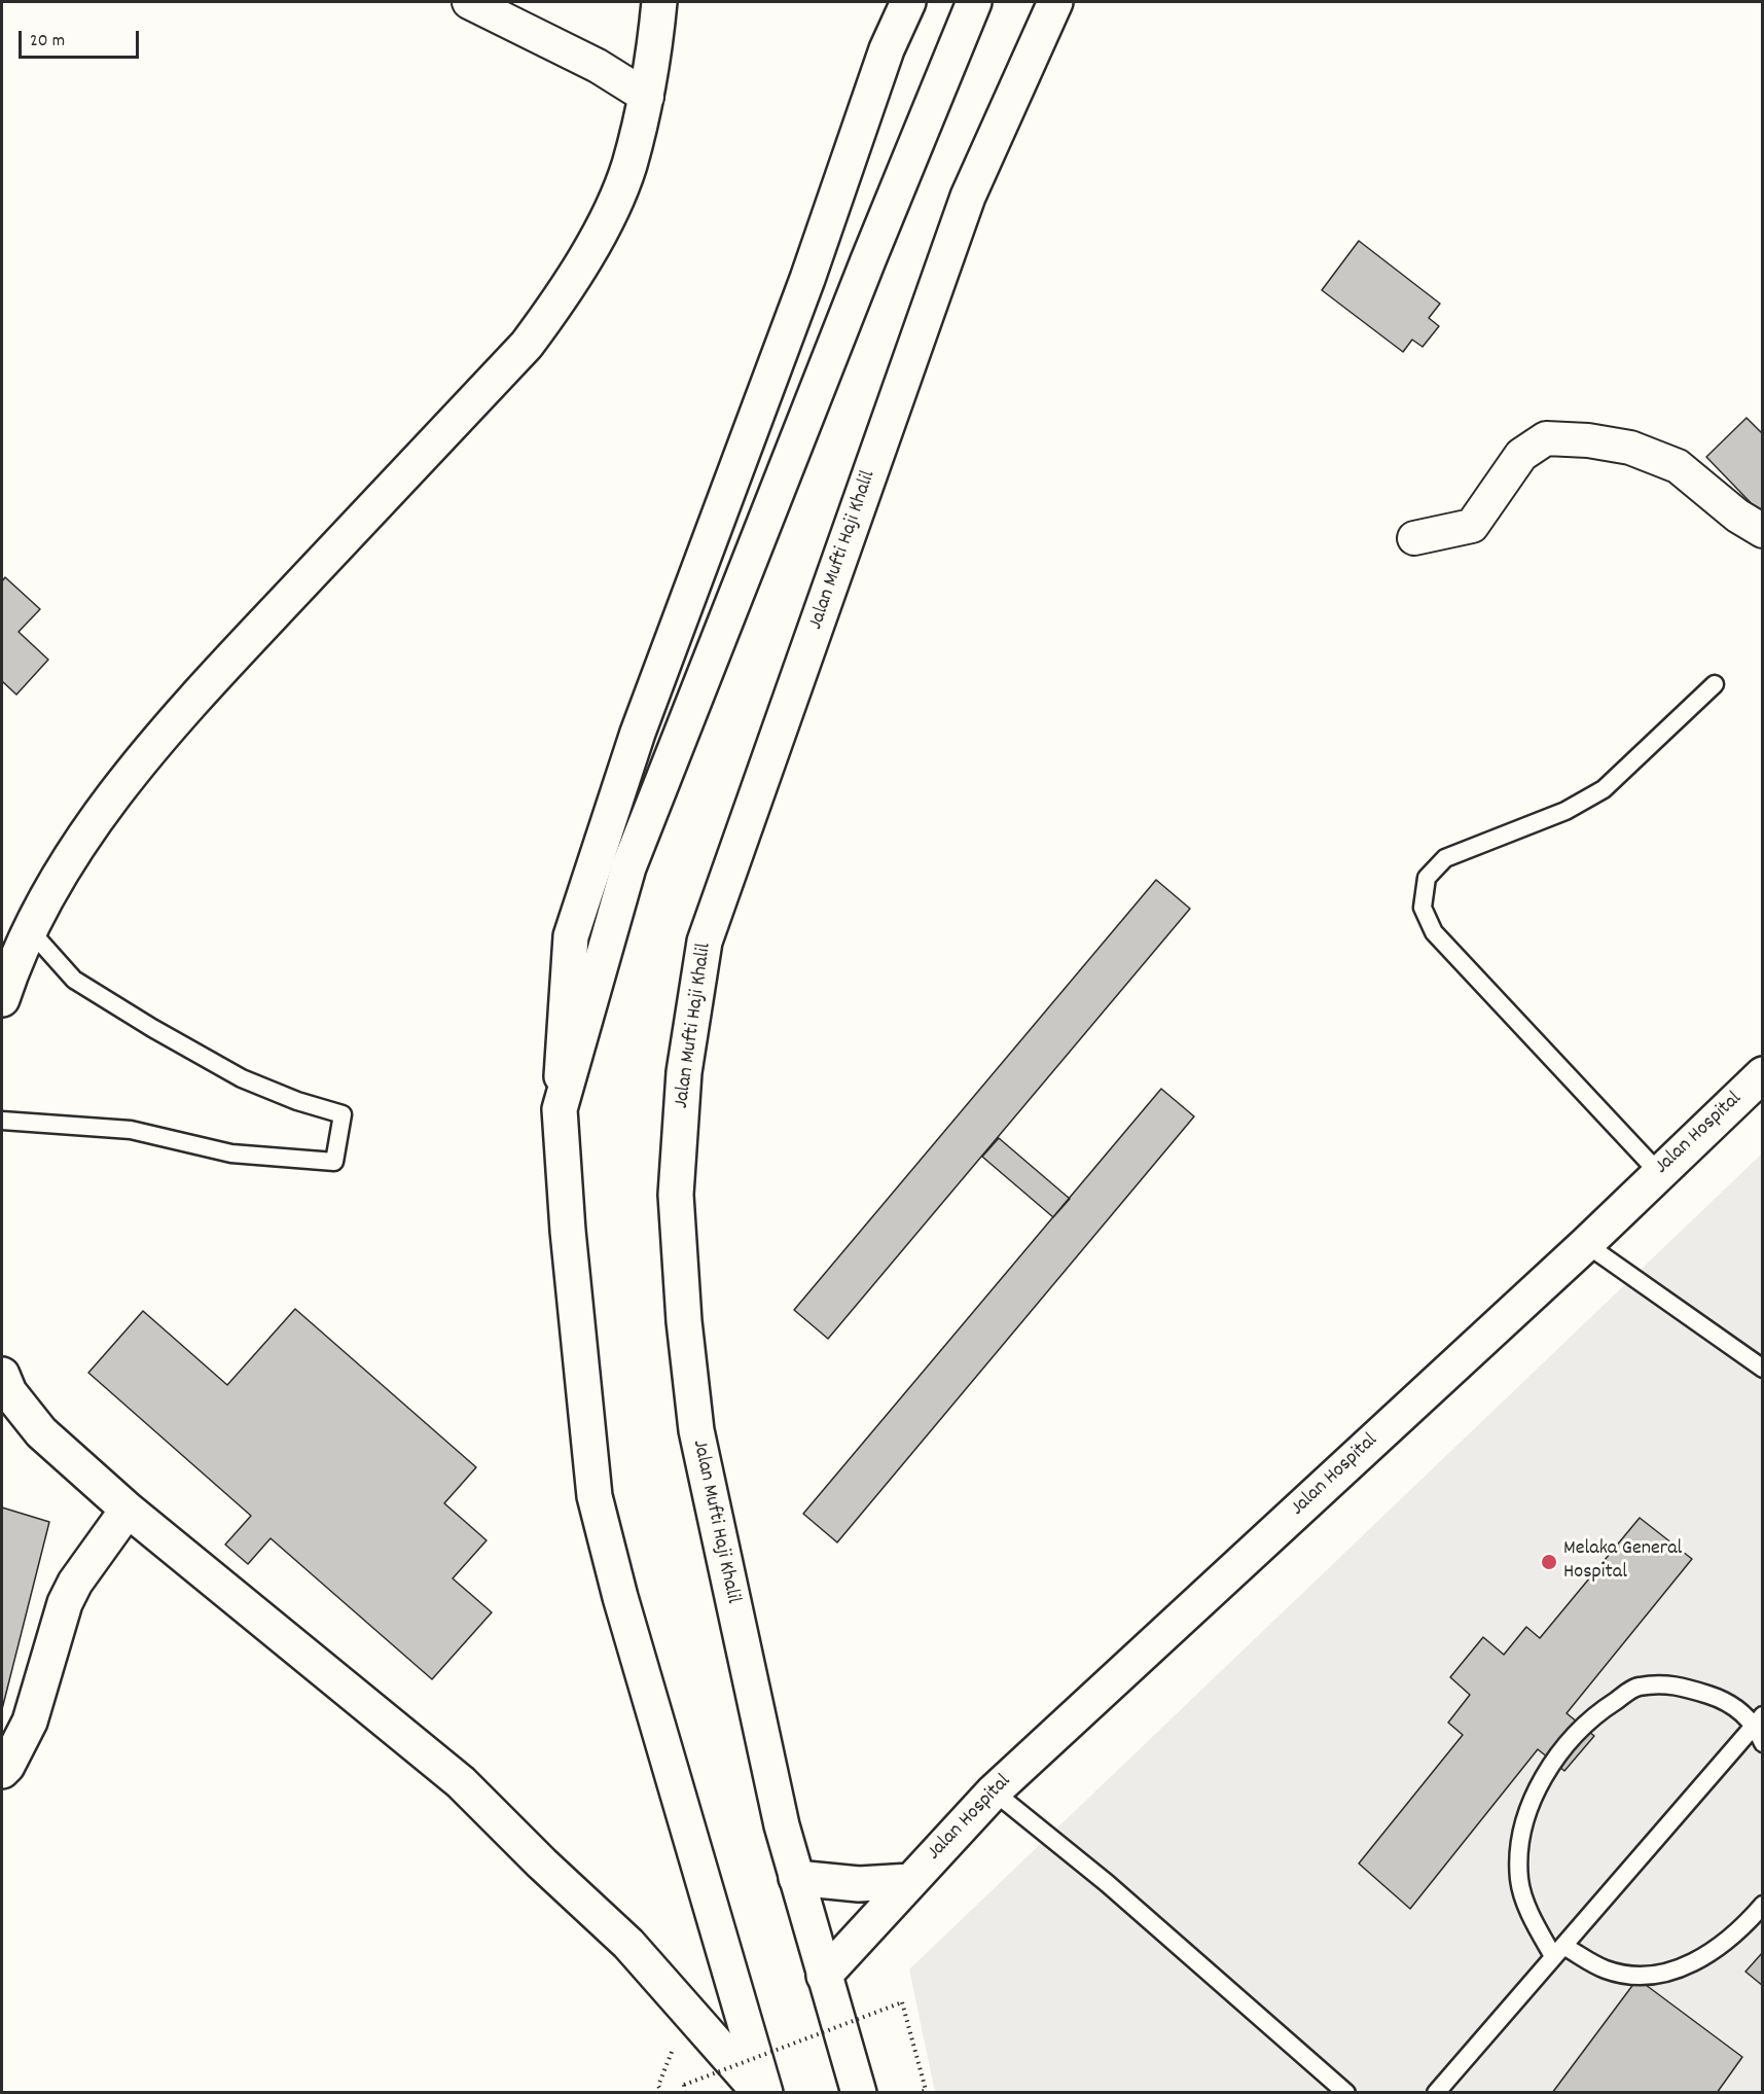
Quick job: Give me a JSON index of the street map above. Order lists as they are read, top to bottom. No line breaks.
{"streets":{"main road":["Jalan Mufti Haji Khalil","Jalan Hospital"]},"crossings":[["Jalan Mufti Haji Khalil","Jalan Hospital"]],"places":["Melaka General Hospital"],"scale_bar":"20 m"}
